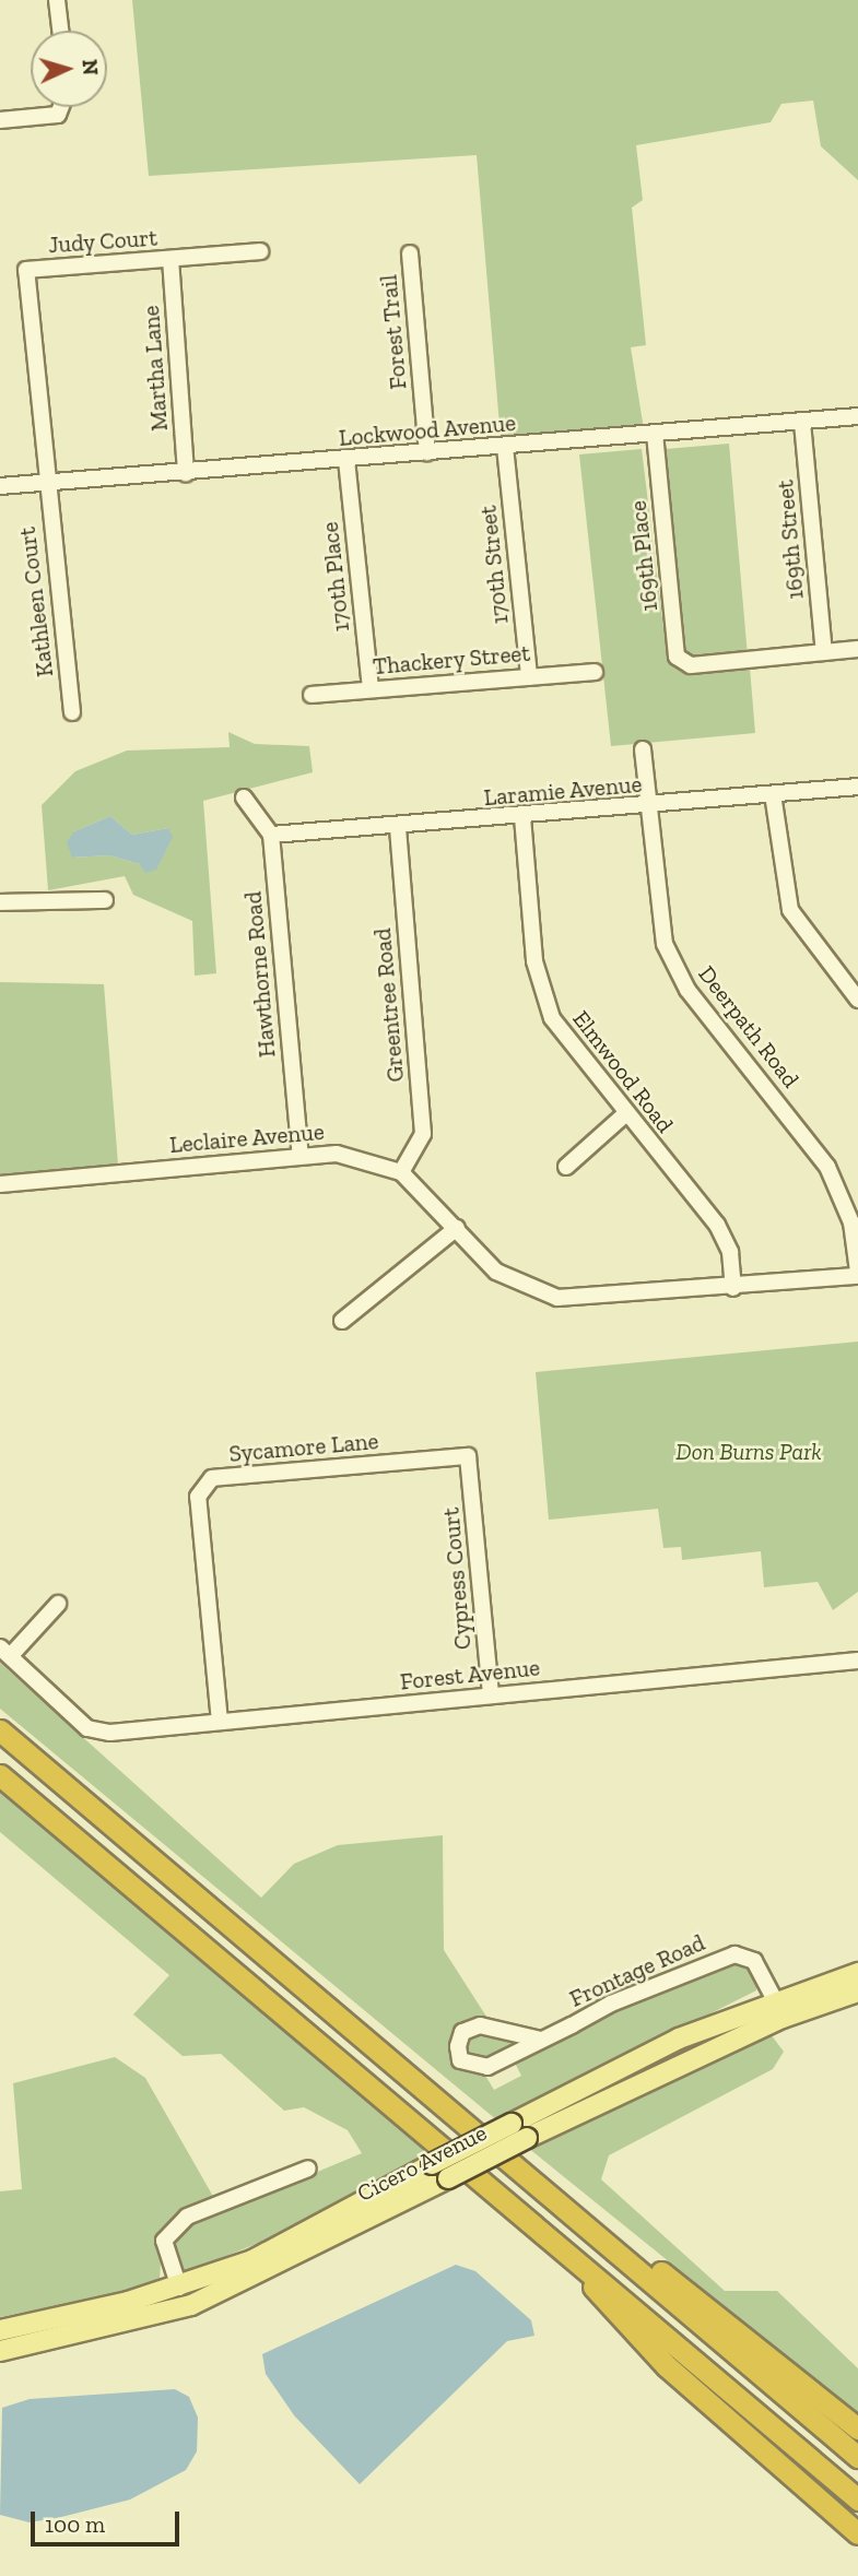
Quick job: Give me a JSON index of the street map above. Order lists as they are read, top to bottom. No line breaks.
{"streets":{"main road":["Cicero Avenue"],"street":["Judy Court","Forest Trail","Martha Lane","Lockwood Avenue","169th Street","169th Place","170th Street","170th Place","Kathleen Court","Thackery Street","Laramie Avenue","Hawthorne Road","Greentree Road","Deerpath Road","Elmwood Road","Leclaire Avenue","Sycamore Lane","Cypress Court","Forest Avenue","Frontage Road"]},"crossings":[["Judy Court","Martha Lane"],["Judy Court","Lockwood Avenue"],["Judy Court","Kathleen Court"],["Forest Trail","Lockwood Avenue"],["Martha Lane","Lockwood Avenue"],["Lockwood Avenue","169th Street"],["Lockwood Avenue","169th Place"],["Lockwood Avenue","170th Street"],["Lockwood Avenue","170th Place"],["Lockwood Avenue","Kathleen Court"],["169th Street","169th Place"],["170th Street","Thackery Street"],["170th Place","Thackery Street"],["Laramie Avenue","Hawthorne Road"],["Laramie Avenue","Greentree Road"],["Laramie Avenue","Deerpath Road"],["Laramie Avenue","Elmwood Road"],["Hawthorne Road","Leclaire Avenue"],["Greentree Road","Leclaire Avenue"],["Deerpath Road","Leclaire Avenue"],["Elmwood Road","Leclaire Avenue"],["Sycamore Lane","Cypress Court"],["Sycamore Lane","Forest Avenue"],["Cypress Court","Forest Avenue"],["Frontage Road","Cicero Avenue"]],"parks":["Don Burns Park"],"scale_bar":"100 m","north":"right"}
